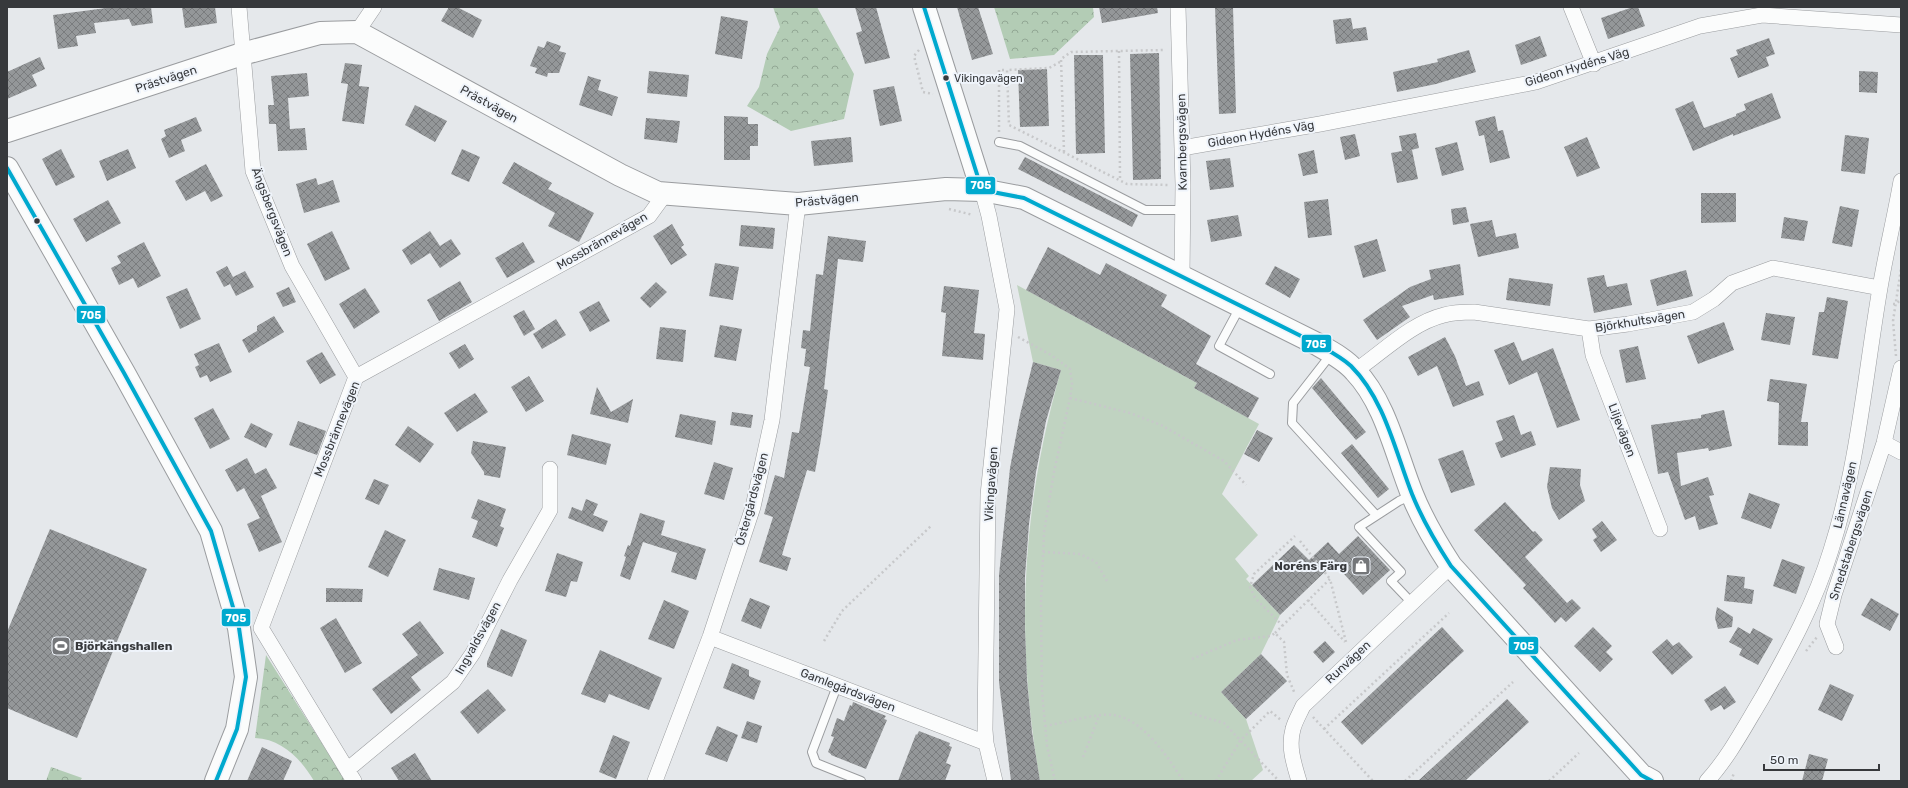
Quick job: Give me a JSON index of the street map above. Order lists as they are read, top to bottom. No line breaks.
{"streets":{"street":["Gideon Hydéns Väg","Prästvägen","Kvarnbergsvägen","Ängsbergsvägen","Mossbrännevägen","Björkhultsvägen","Liljevägen","Vikingavägen","Lännavägen","Östergårdsvägen","Smedstabergsvägen","Ingvaldsvägen","Runvägen","Gamlegårdsvägen"]},"crossings":[["Gideon Hydéns Väg","Kvarnbergsvägen"],["Prästvägen","Kvarnbergsvägen"],["Prästvägen","Ängsbergsvägen"],["Prästvägen","Mossbrännevägen"],["Prästvägen","Björkhultsvägen"],["Prästvägen","Vikingavägen"],["Prästvägen","Östergårdsvägen"],["Prästvägen","Runvägen"],["Ängsbergsvägen","Mossbrännevägen"],["Mossbrännevägen","Ingvaldsvägen"],["Björkhultsvägen","Liljevägen"],["Björkhultsvägen","Lännavägen"],["Vikingavägen","Gamlegårdsvägen"],["Östergårdsvägen","Gamlegårdsvägen"]],"places":{"other":["Vikingavägen"],"shop":["Noréns Färg"],"sports":["Björkängshallen"]},"lines":["transit line 705"],"scale_bar":"50 m"}
